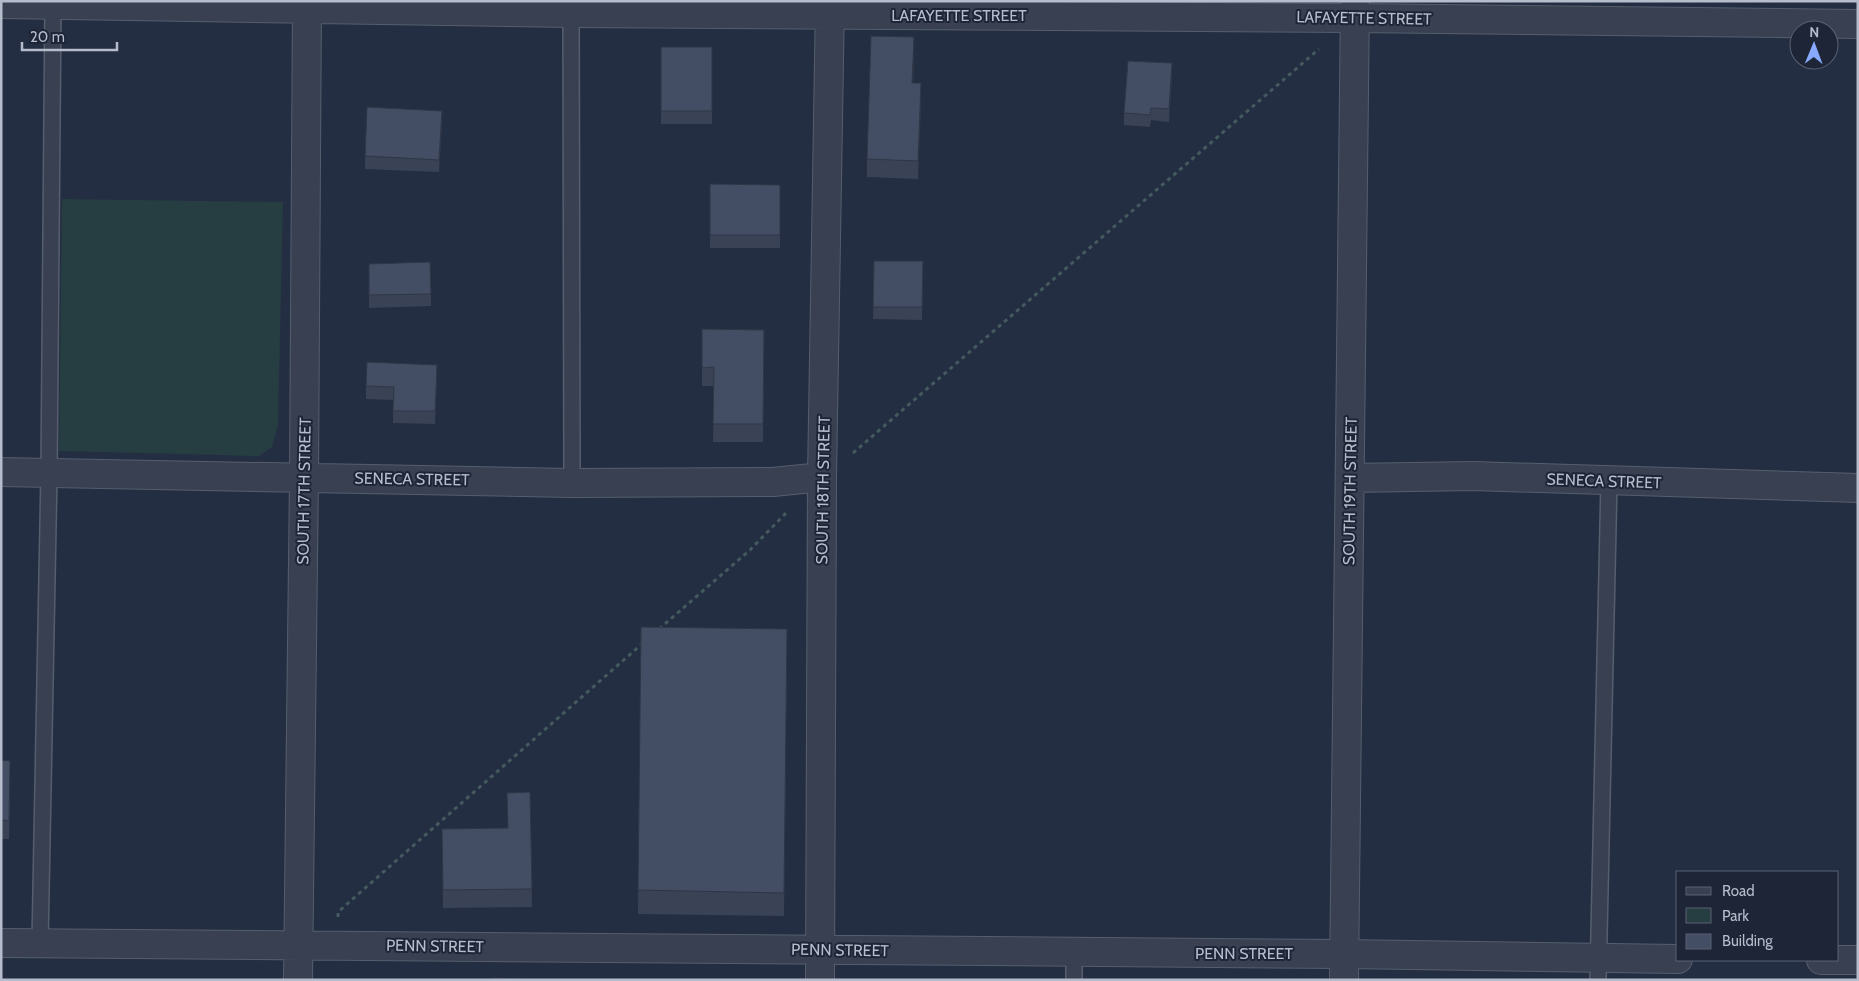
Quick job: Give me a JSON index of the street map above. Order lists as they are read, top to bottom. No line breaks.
{"streets":{"street":["LAFAYETTE STREET","SENECA STREET","SOUTH 18TH STREET","SOUTH 17TH STREET","SOUTH 19TH STREET","PENN STREET"]},"crossings":[["LAFAYETTE STREET","SOUTH 18TH STREET"],["LAFAYETTE STREET","SOUTH 17TH STREET"],["LAFAYETTE STREET","SOUTH 19TH STREET"],["SENECA STREET","SOUTH 18TH STREET"],["SENECA STREET","SOUTH 17TH STREET"],["SENECA STREET","SOUTH 19TH STREET"],["SOUTH 18TH STREET","PENN STREET"],["SOUTH 17TH STREET","PENN STREET"],["SOUTH 19TH STREET","PENN STREET"]],"legend":["Road","Park","Building"],"scale_bar":"20 m","north":"top"}
